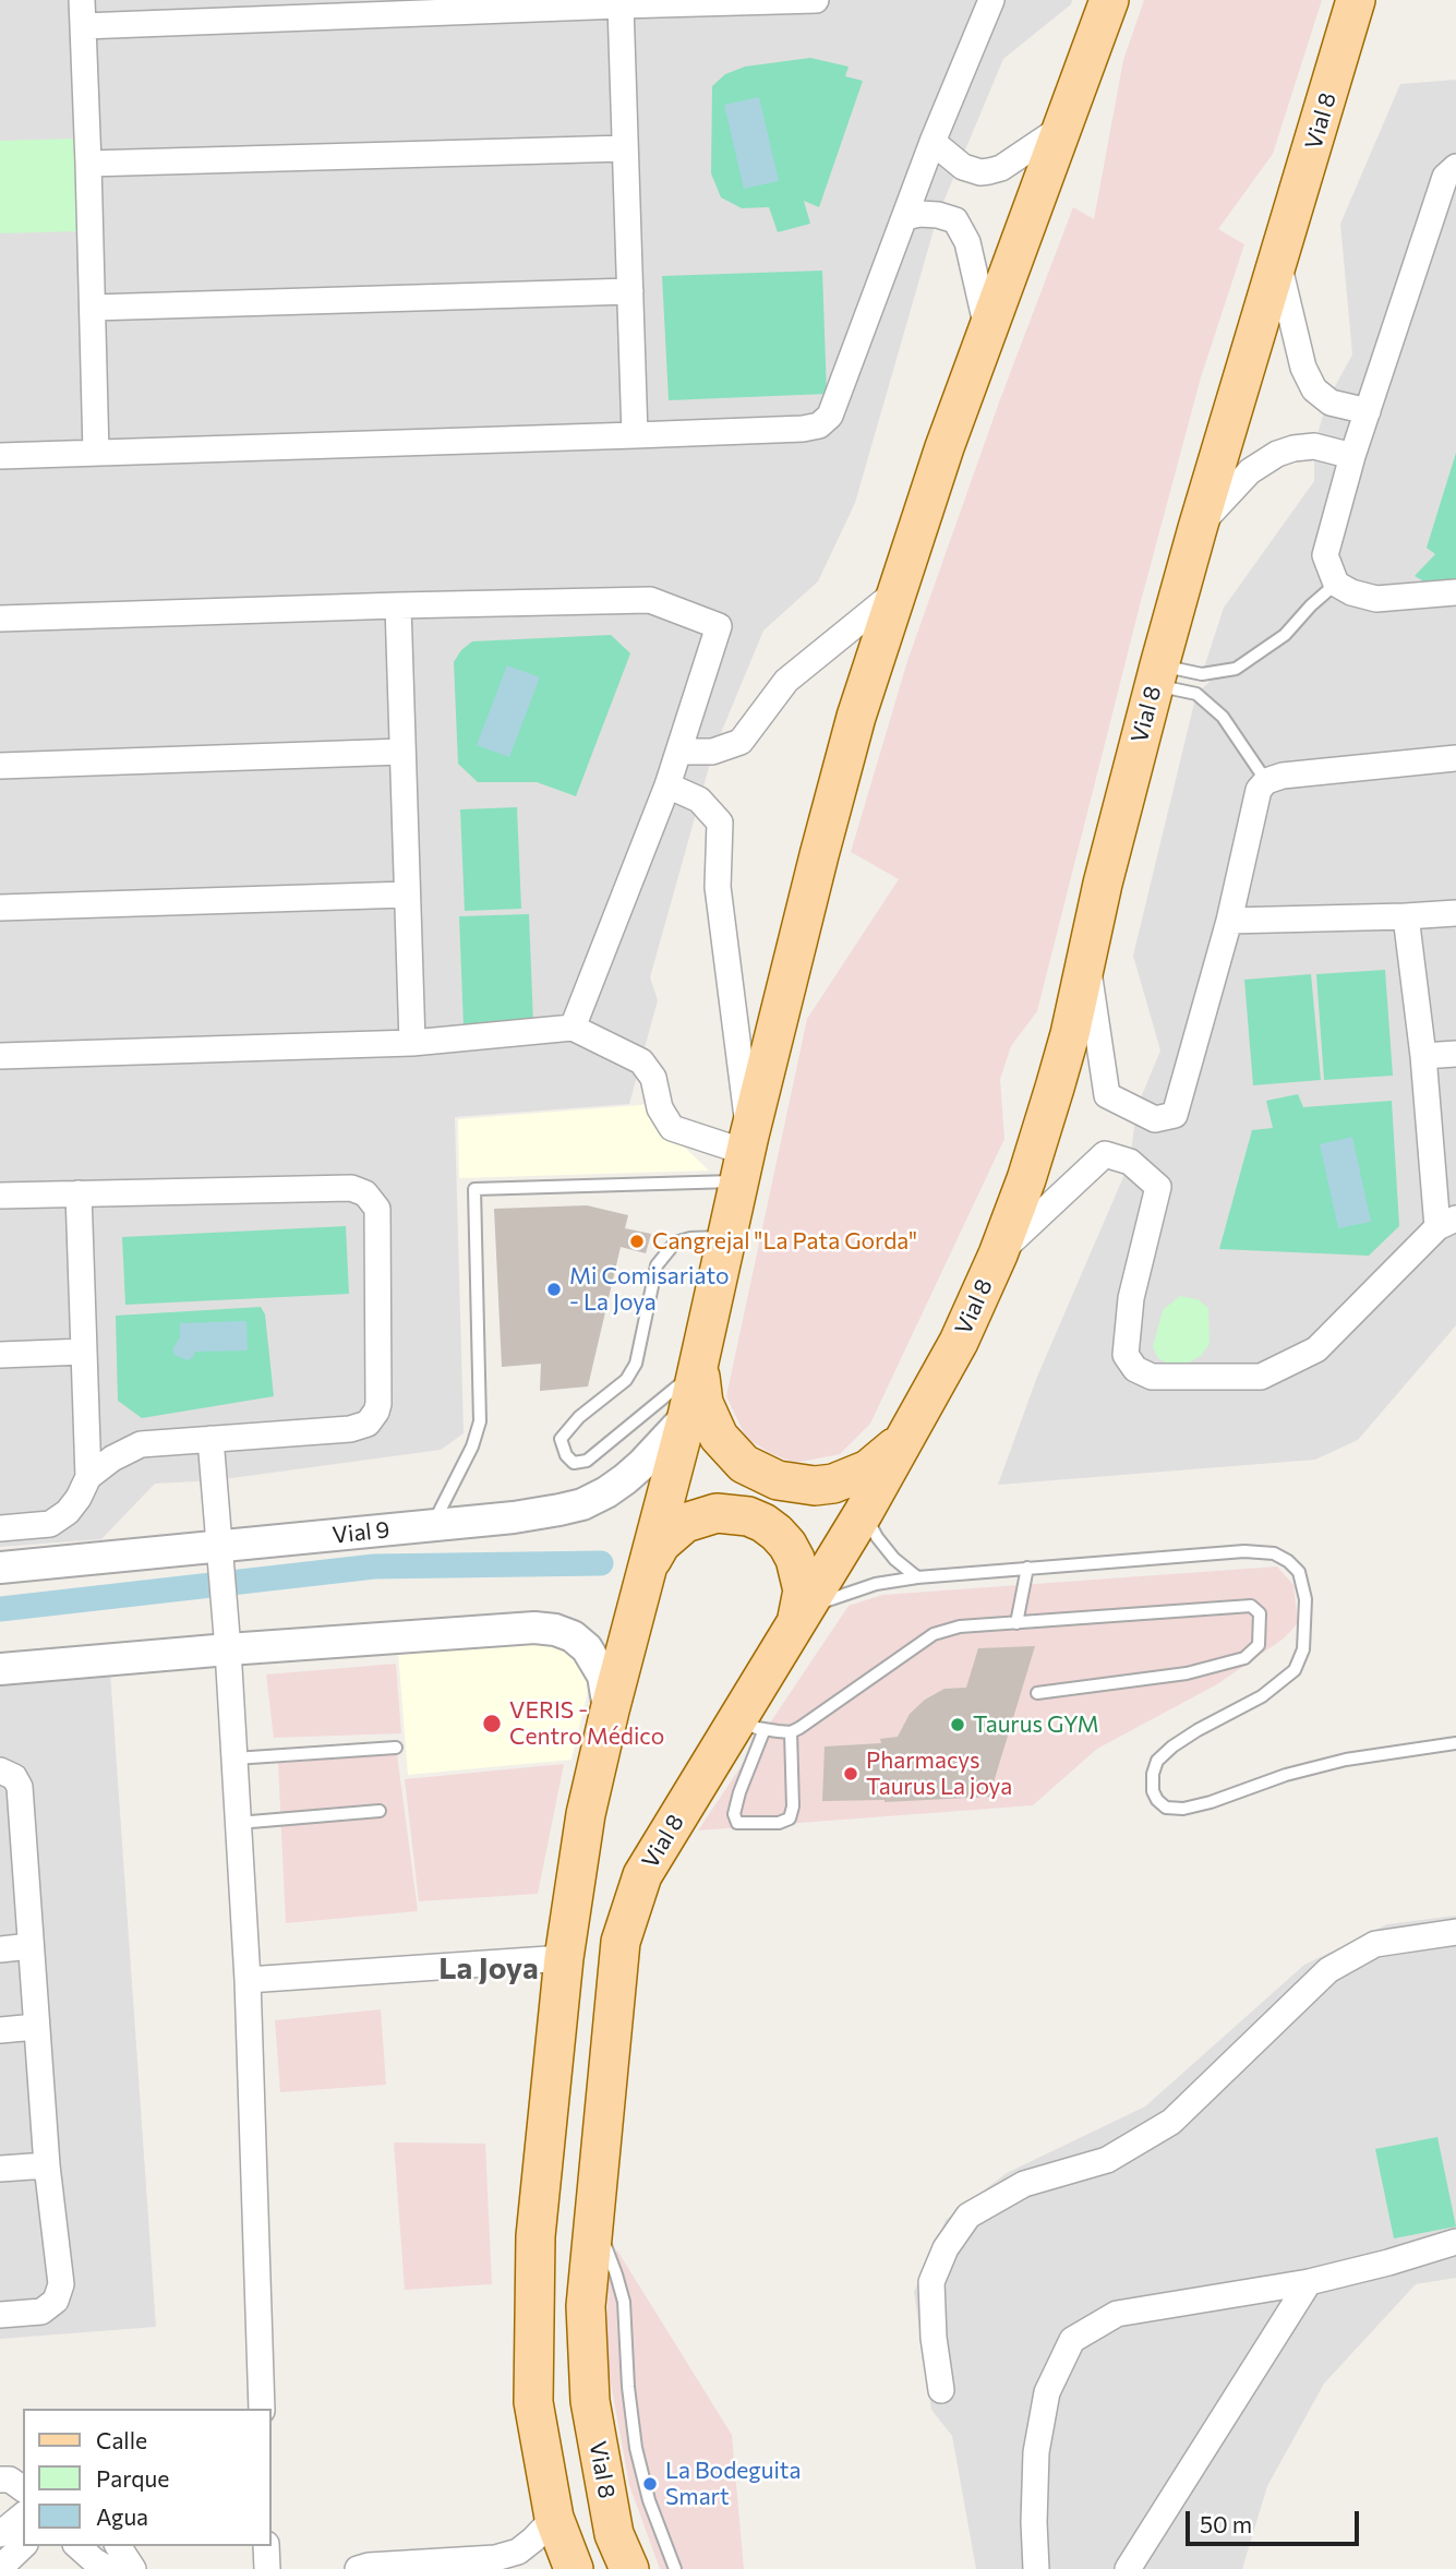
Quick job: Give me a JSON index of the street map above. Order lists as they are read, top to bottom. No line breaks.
{"streets":{"main road":["Vial 8"],"street":["Vial 9"]},"districts":["La Joya"],"places":["Cangrejal \"La Pata Gorda\"","Mi Comisariato - La Joya","VERIS - Centro Médico","Taurus GYM","Pharmacys Taurus La joya","La Bodeguita Smart"],"legend":["Calle","Parque","Agua"],"scale_bar":"50 m"}
